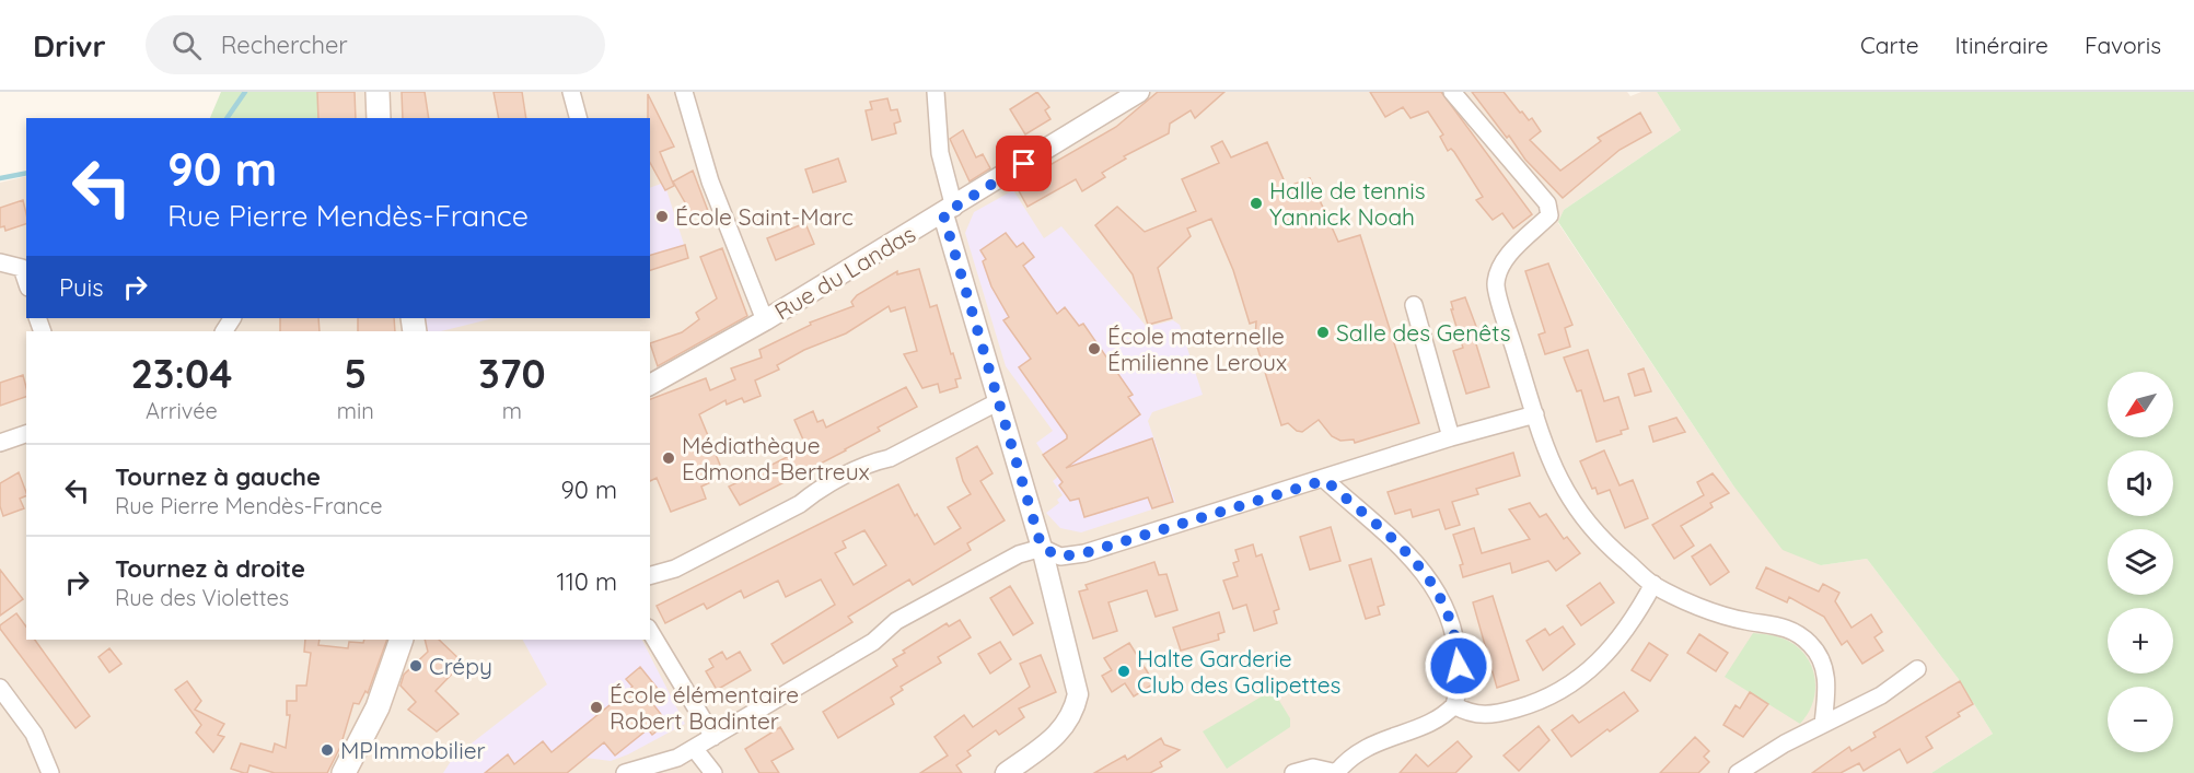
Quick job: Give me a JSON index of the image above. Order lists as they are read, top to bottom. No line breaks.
{"streets":{"street":["Rue du Landas"]},"places":["Halle de tennis Yannick Noah","École Saint-Marc","Salle des Genêts","École maternelle Émilienne Leroux","Médiathèque Edmond-Bertreux","Crépy","Halte Garderie Club des Galipettes","École élémentaire Robert Badinter","MPImmobilier"],"north":"bottom left","page":{"header":"Drivr","search":"Rechercher","nav":["Carte","Itinéraire","Favoris"],"turn":["90 m","Rue Pierre Mendès-France"],"then":"Puis","eta":["23:04","Arrivée","5","min","370","m"],"map_buttons":["+","−"],"list":[{"name":"Tournez à gauche","note":"Rue Pierre Mendès-France","value":"90 m"},{"name":"Tournez à droite","note":"Rue des Violettes","value":"110 m"}]}}
